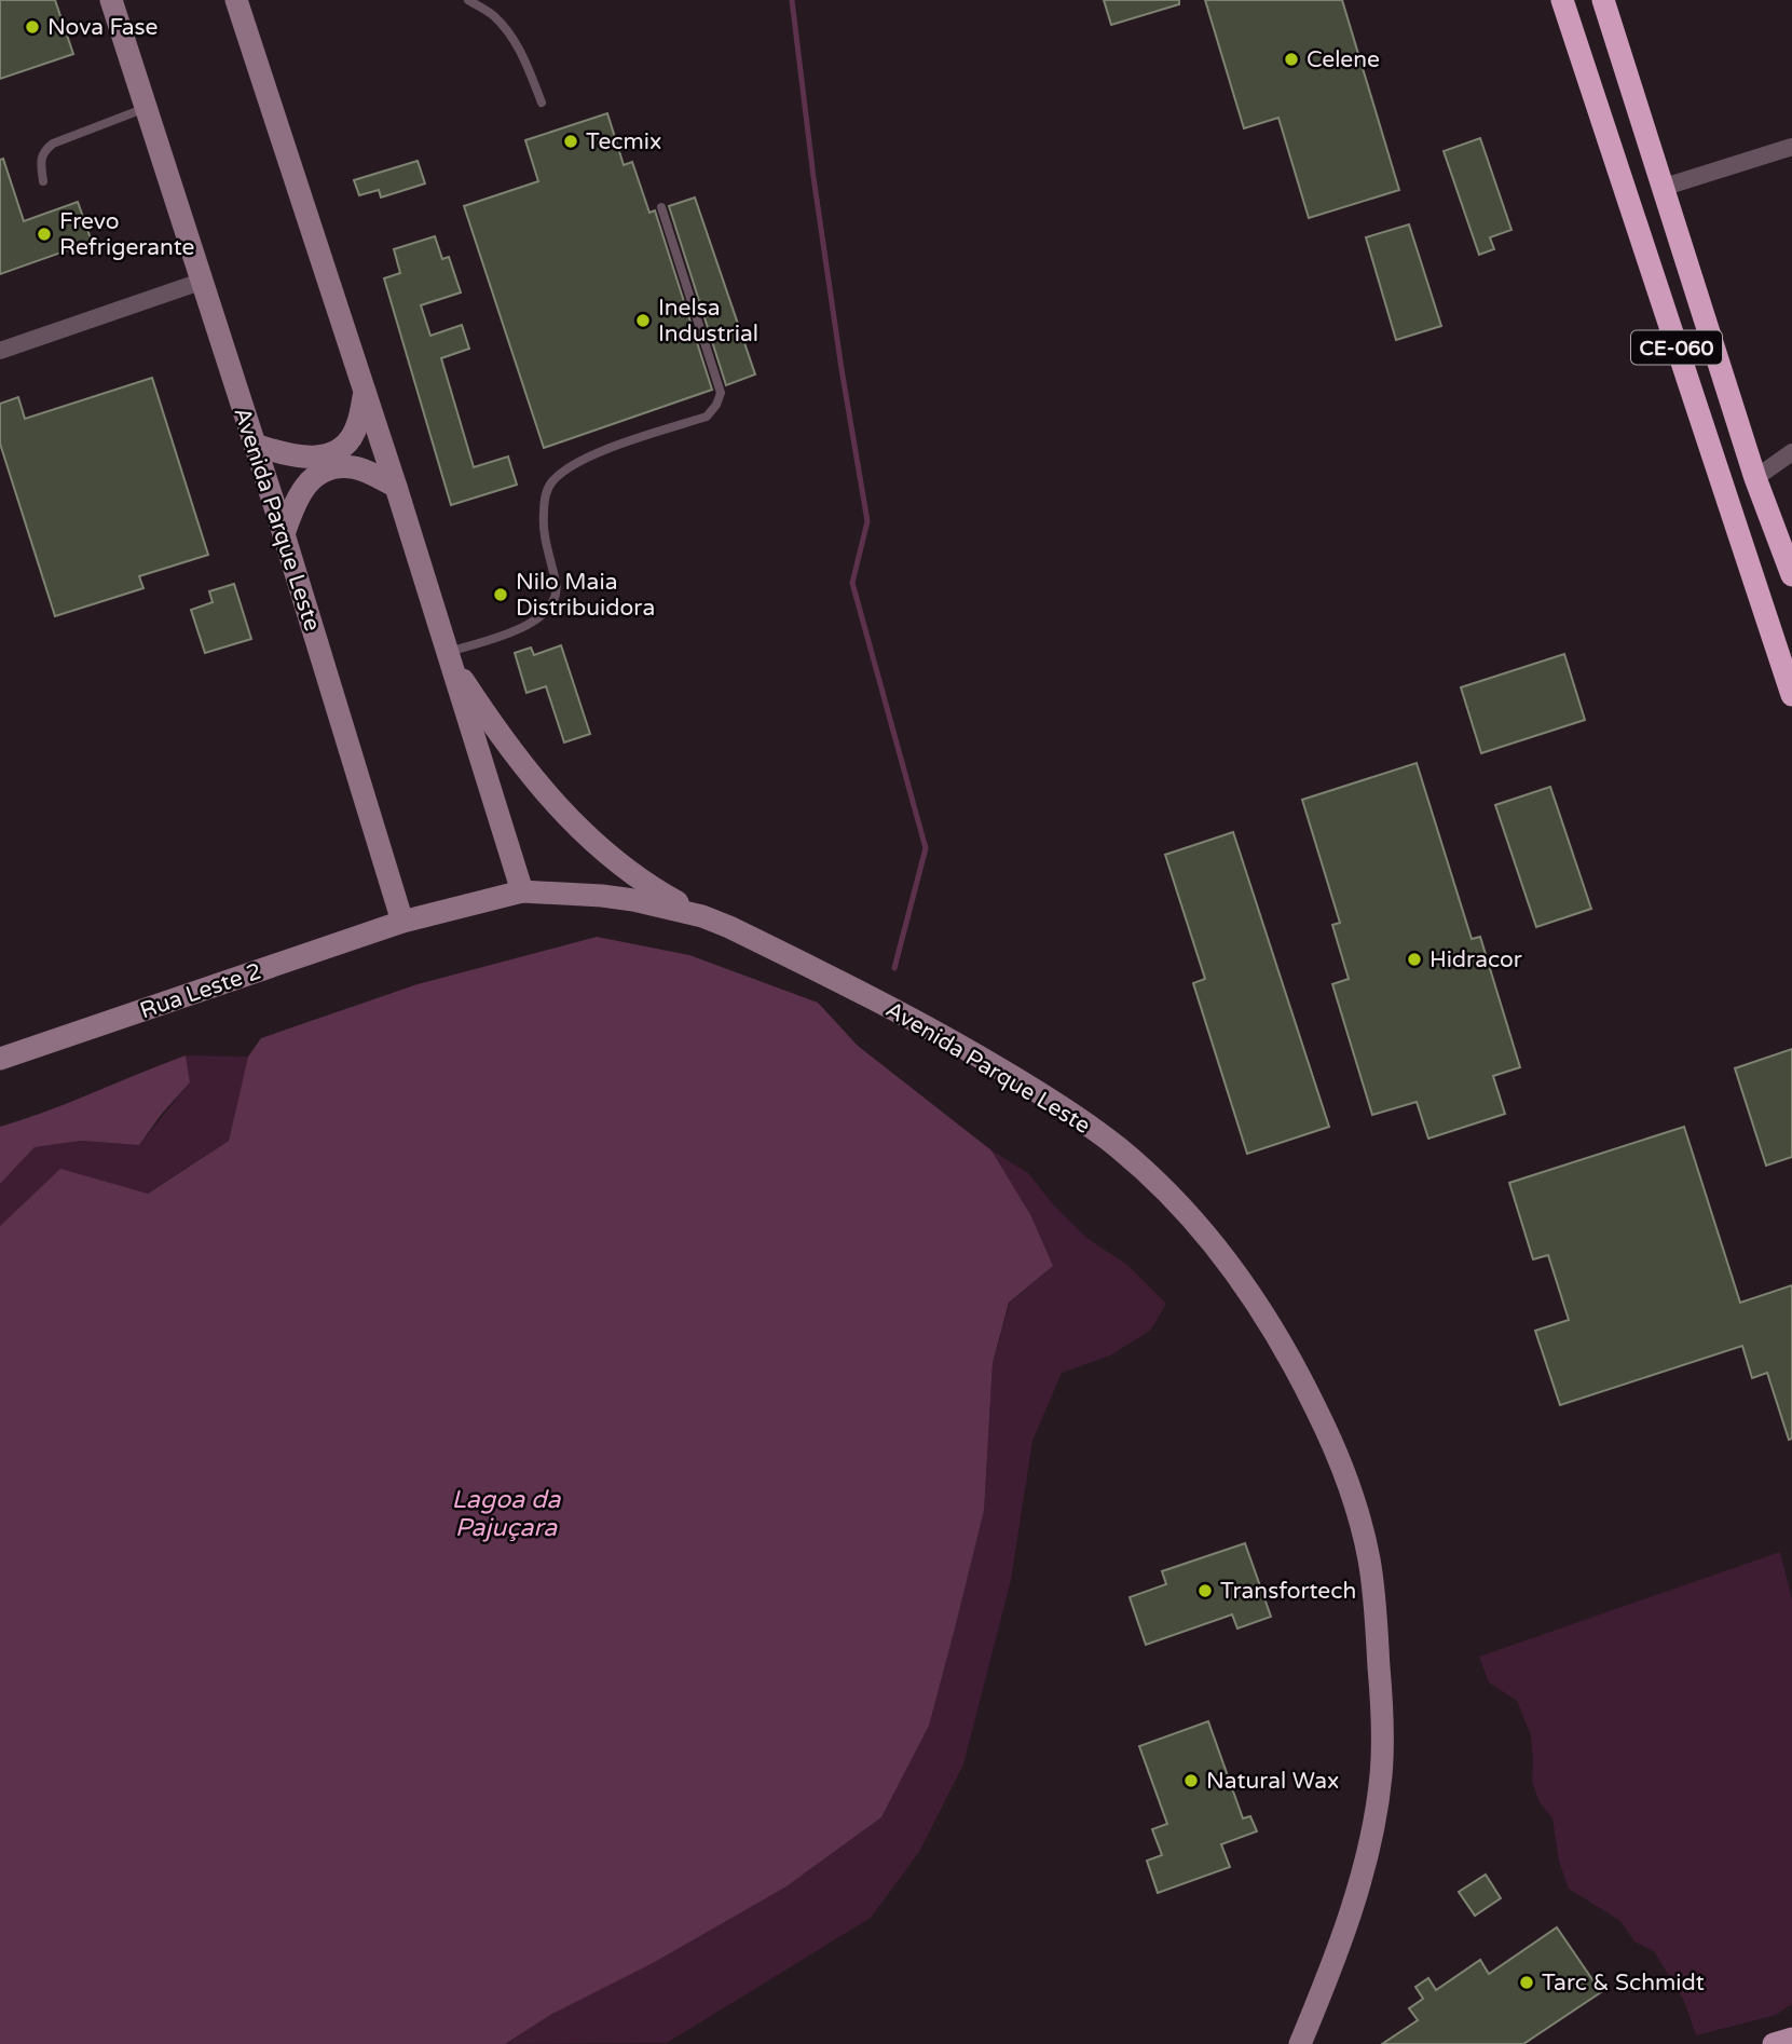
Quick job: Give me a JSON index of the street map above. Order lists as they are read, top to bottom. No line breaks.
{"streets":{"highway":["CE-060"],"street":["Avenida Parque Leste","Rua Leste 2"]},"crossings":[["Avenida Parque Leste","Rua Leste 2"]],"water":["Lagoa da Pajuçara"],"places":["Nova Fase","Celene","Tecmix","Frevo Refrigerante","Inelsa Industrial","Nilo Maia Distribuidora","Hidracor","Transfortech","Natural Wax","Tarc & Schmidt"]}
